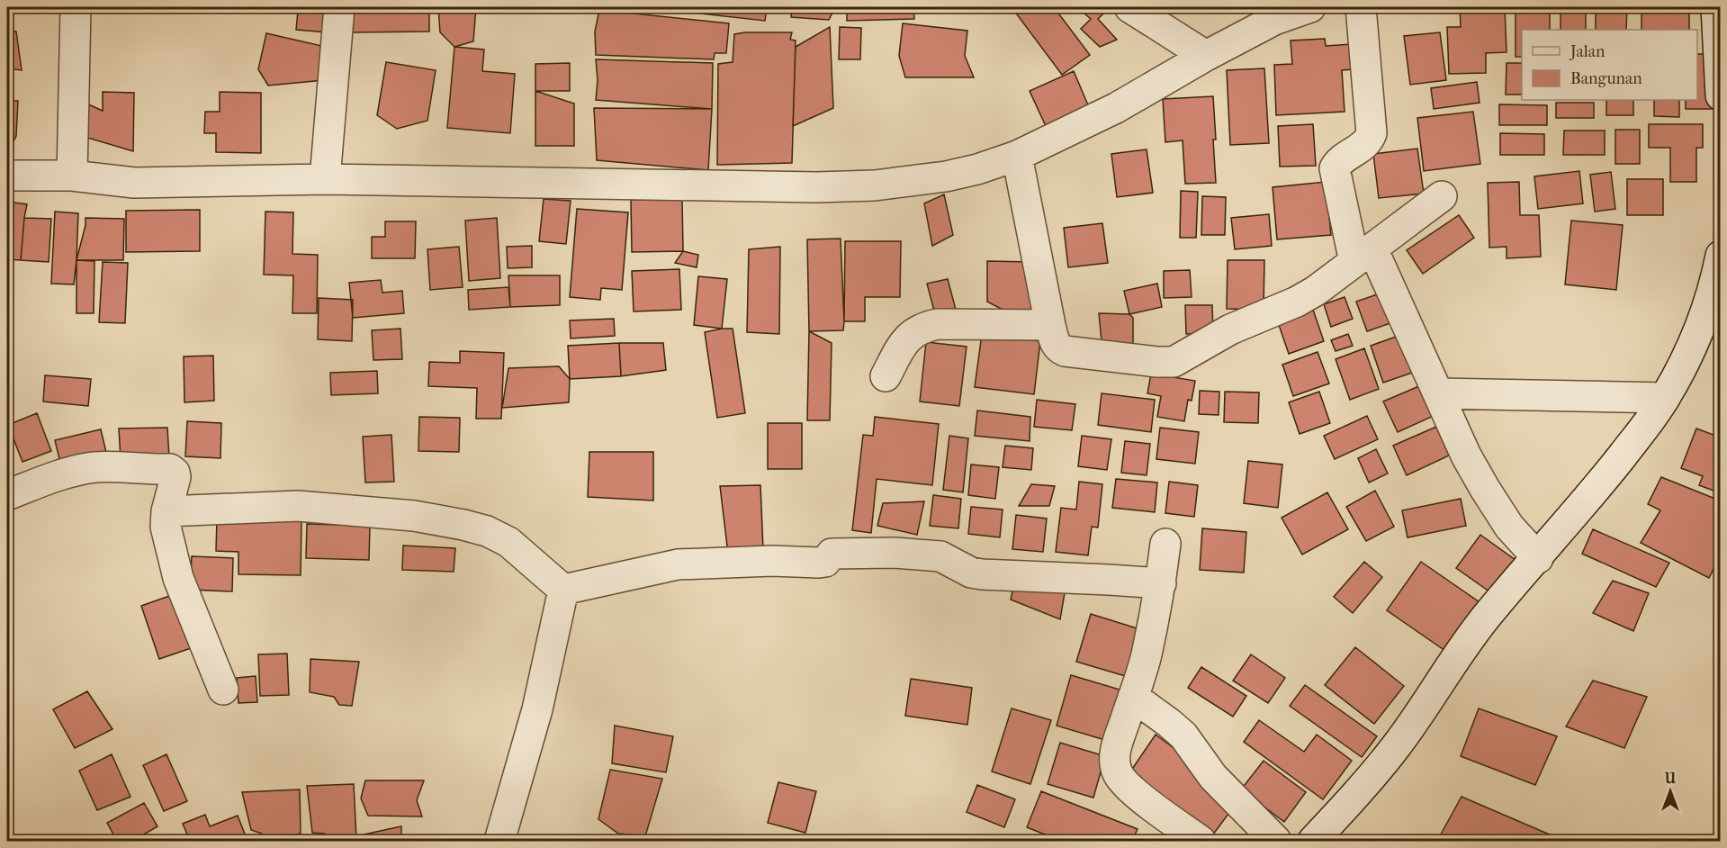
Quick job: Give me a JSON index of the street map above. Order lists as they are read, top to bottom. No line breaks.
{"legend":["Jalan","Bangunan"],"north":"top"}
